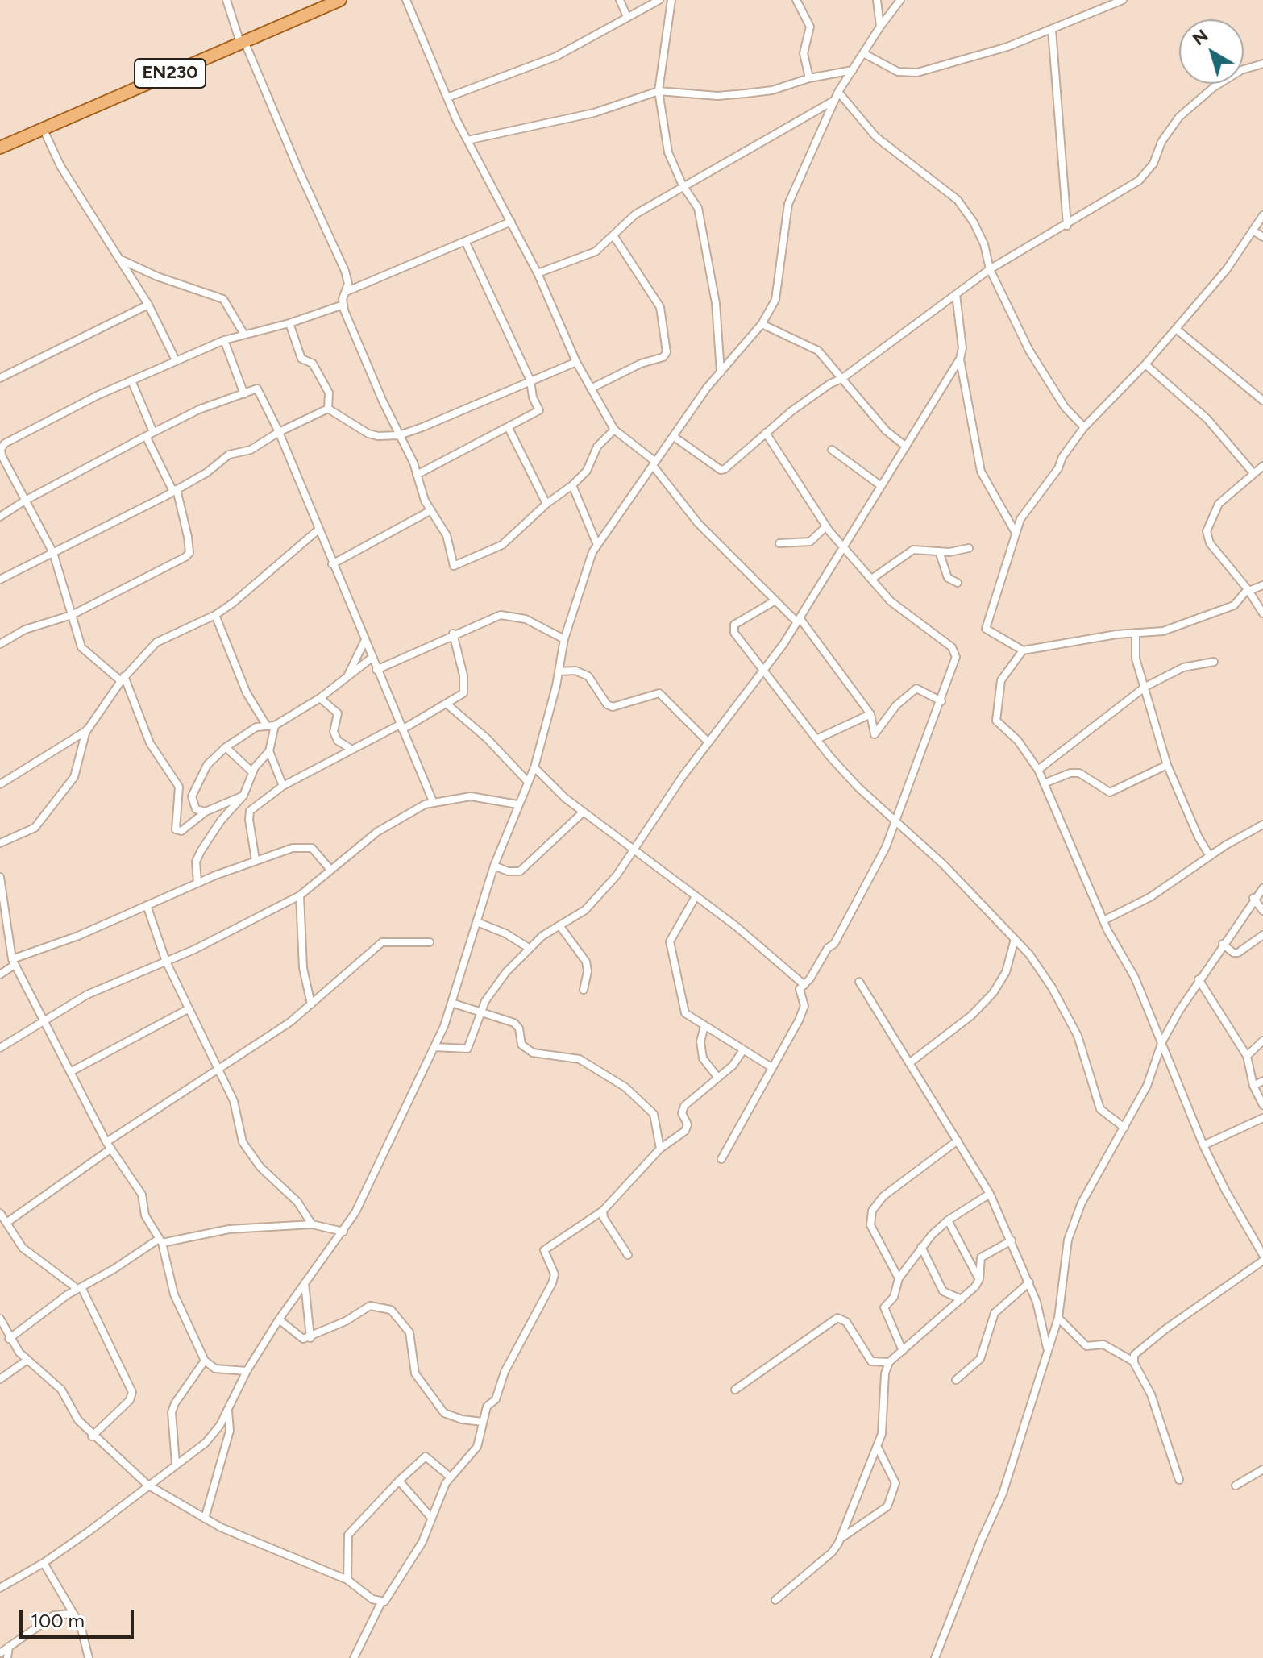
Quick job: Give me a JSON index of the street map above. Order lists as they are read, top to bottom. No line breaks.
{"streets":{"main road":["EN230"]},"scale_bar":"100 m","north":"top left"}
